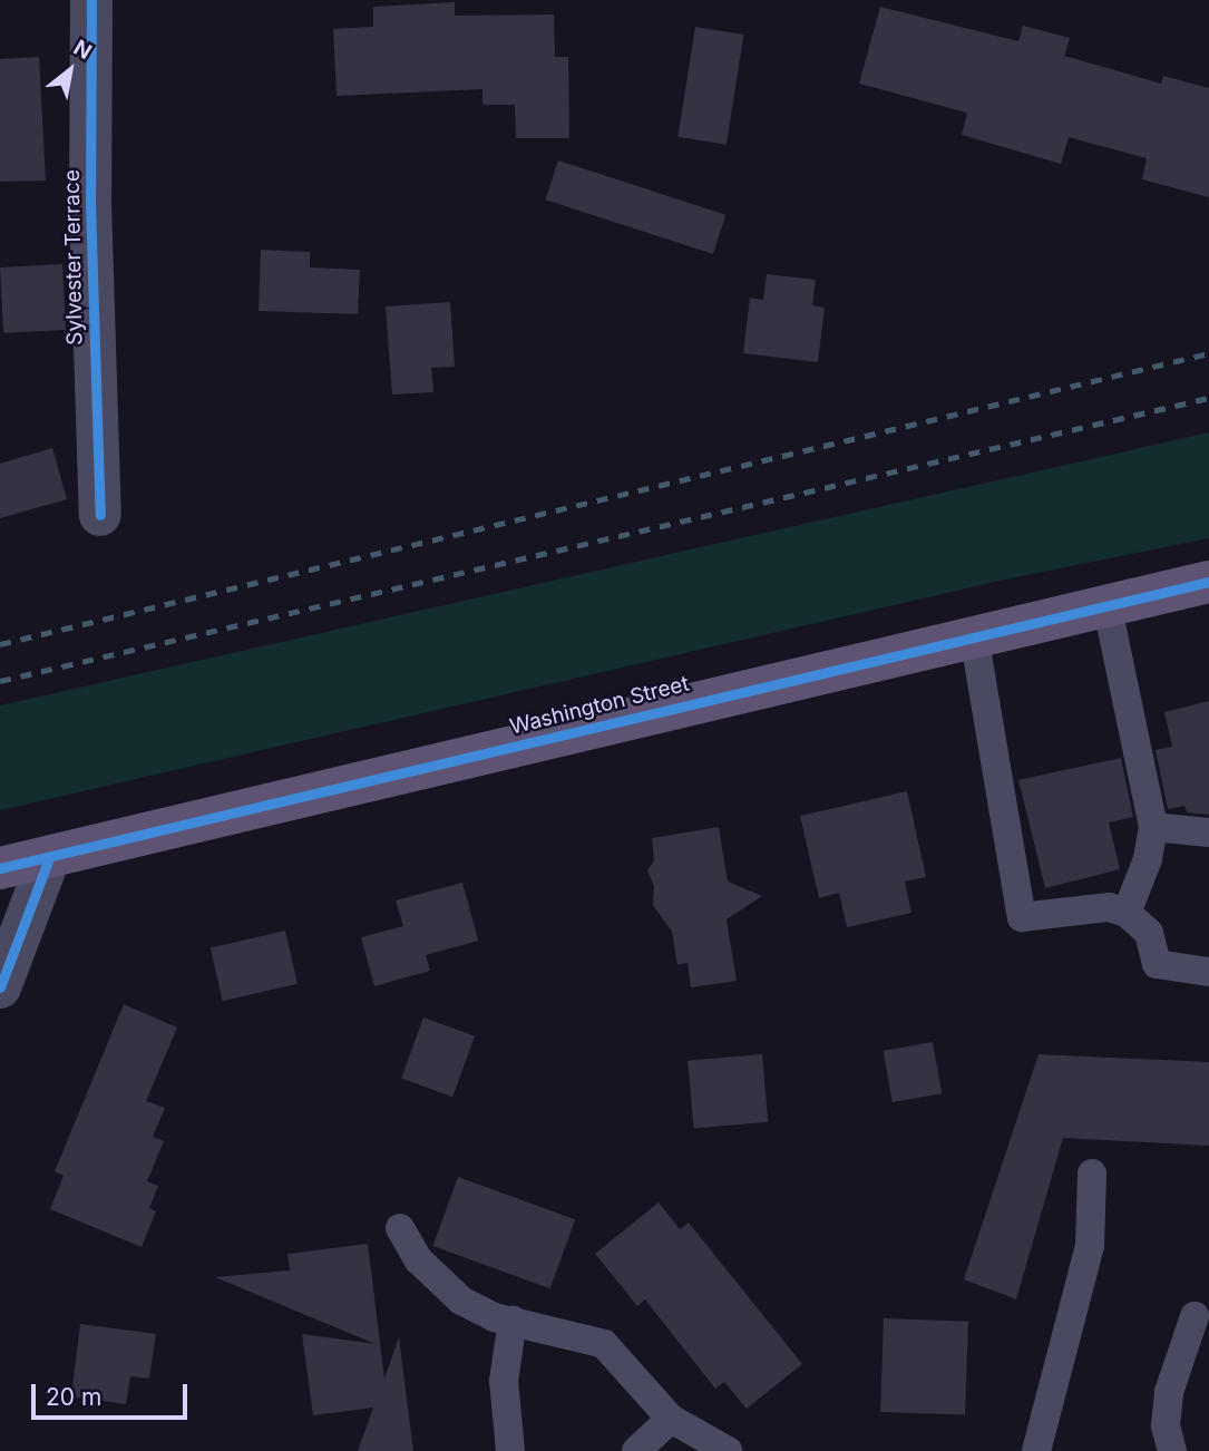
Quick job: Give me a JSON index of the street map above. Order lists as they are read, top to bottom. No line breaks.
{"streets":{"main road":["Washington Street"],"street":["Sylvester Terrace"]},"scale_bar":"20 m","north":"top right"}
